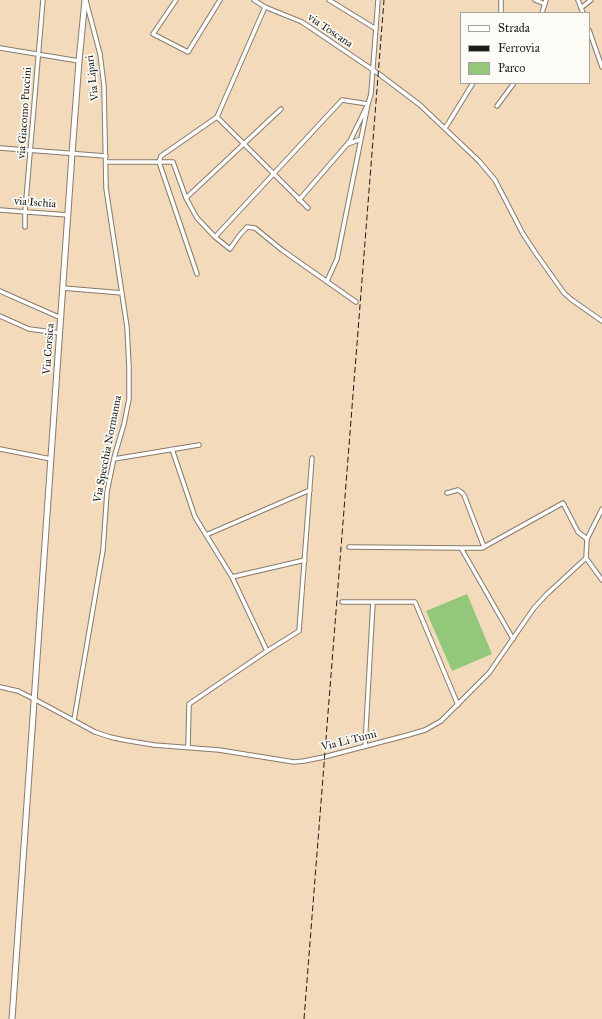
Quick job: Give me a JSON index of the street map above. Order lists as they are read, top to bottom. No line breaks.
{"streets":{"main road":["Via Corsica"],"street":["via Toscana","Via Lipari","via Giacomo Puccini","via Ischia","Via Specchia Normanna","Via Li Tumi"]},"crossings":[["Via Lipari","Via Corsica"],["Via Lipari","Via Specchia Normanna"],["via Giacomo Puccini","via Ischia"],["via Ischia","Via Corsica"],["Via Corsica","Via Li Tumi"],["Via Specchia Normanna","Via Li Tumi"]],"legend":["Strada","Ferrovia","Parco"]}
